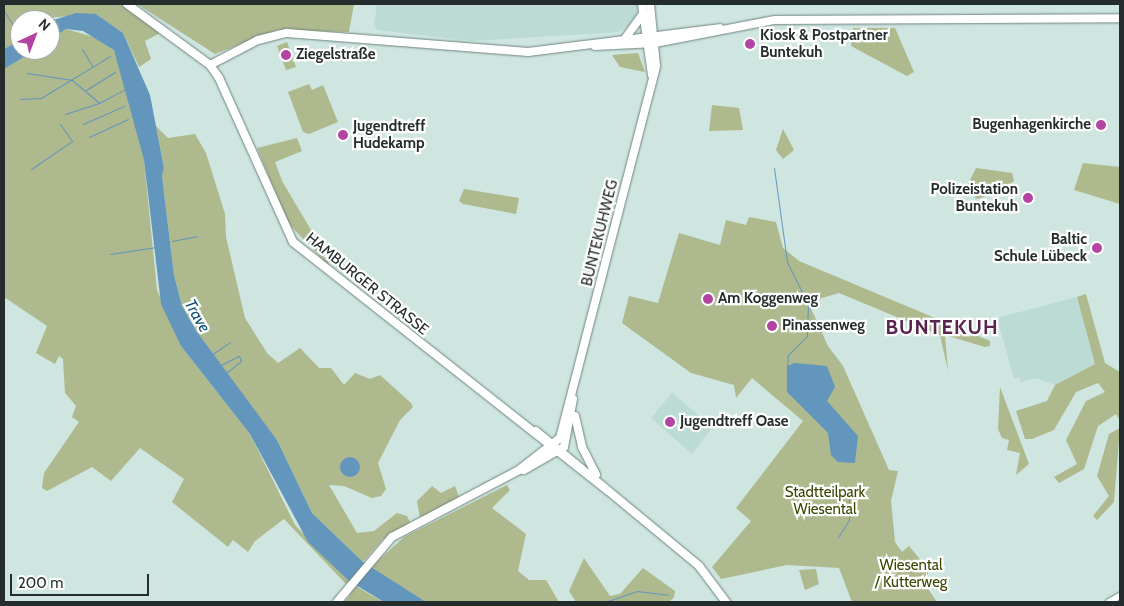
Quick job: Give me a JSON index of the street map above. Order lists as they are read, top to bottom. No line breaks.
{"streets":{"main road":["BUNTEKUHWEG","HAMBURGER STRASSE"]},"crossings":[["BUNTEKUHWEG","HAMBURGER STRASSE"]],"districts":["BUNTEKUH"],"water":["Trave"],"parks":["Stadtteilpark Wiesental","Wiesental / Kutterweg"],"places":["Kiosk & Postpartner Buntekuh","Ziegelstraße","Bugenhagenkirche","Jugendtreff Hudekamp","Polizeistation Buntekuh","Baltic Schule Lübeck","Am Koggenweg","Pinassenweg","Jugendtreff Oase"],"scale_bar":"200 m","north":"top right"}
